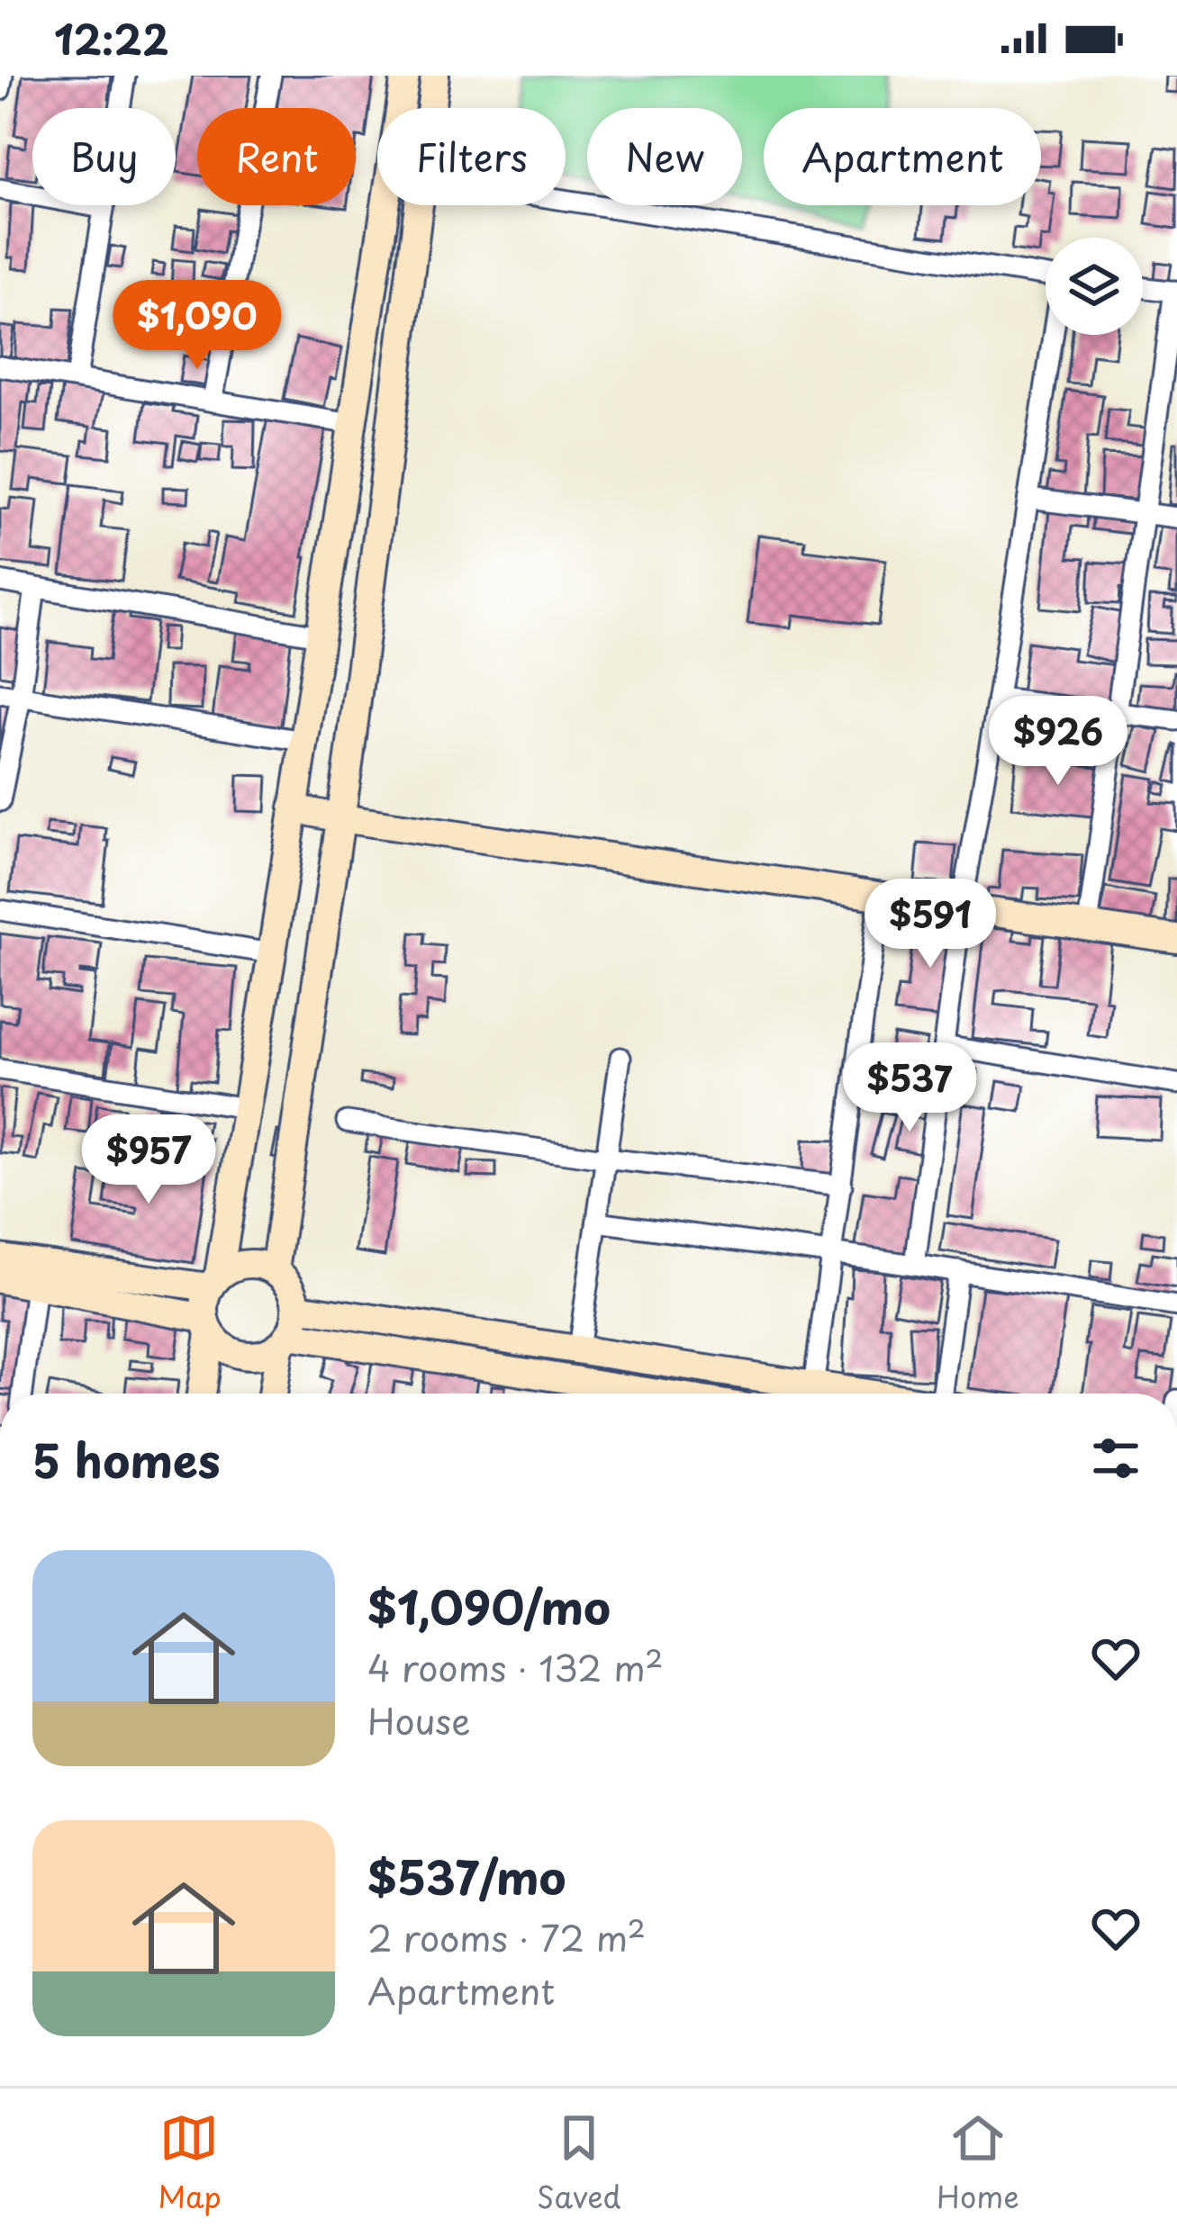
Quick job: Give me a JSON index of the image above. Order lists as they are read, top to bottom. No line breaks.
{"page":{"status":"12:22","chip":["Buy","Rent","Filters","New","Apartment"],"price":["$1,090","$926","$591","$537","$957"],"heading":"5 homes","list":[{"name":"$1,090/mo","note":"4 rooms · 132 m² · House"},{"name":"$537/mo","note":"2 rooms · 72 m² · Apartment"}],"tabs":["Map","Saved","Home"]}}
